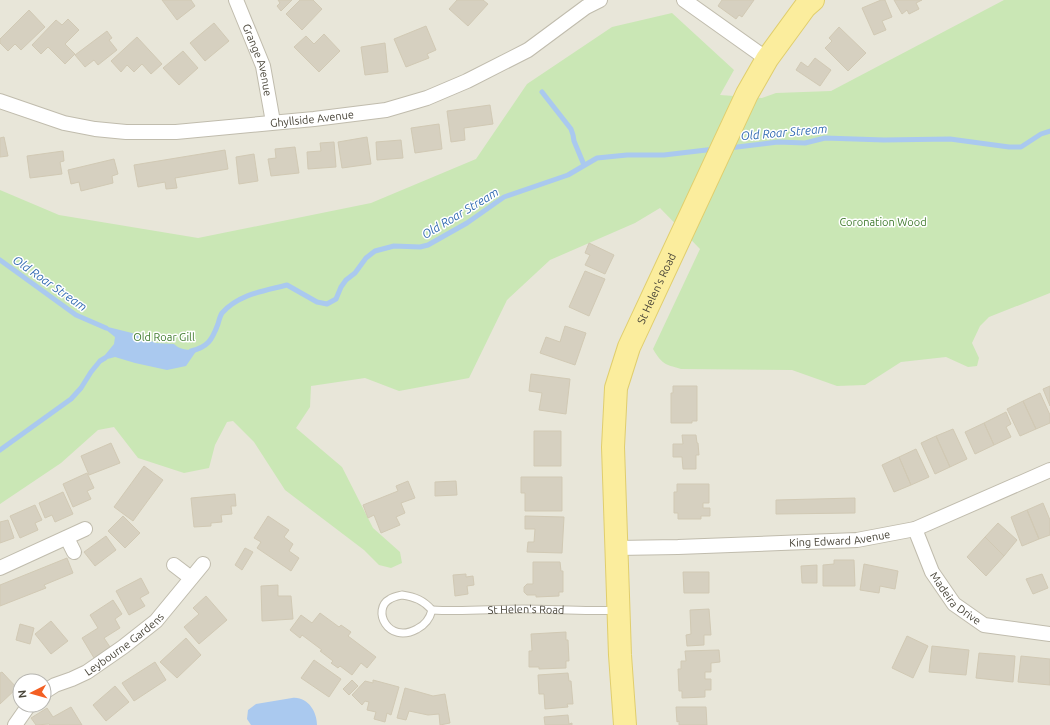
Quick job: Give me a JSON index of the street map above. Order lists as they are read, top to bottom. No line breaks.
{"streets":{"main road":["St Helen's Road"],"street":["Grange Avenue","Ghyllside Avenue","King Edward Avenue","Madeira Drive","Leybourne Gardens"]},"crossings":[["Grange Avenue","Ghyllside Avenue"],["St Helen's Road","King Edward Avenue"],["King Edward Avenue","Madeira Drive"]],"water":["Old Roar Stream"],"parks":["Coronation Wood","Old Roar Gill"],"north":"left"}
